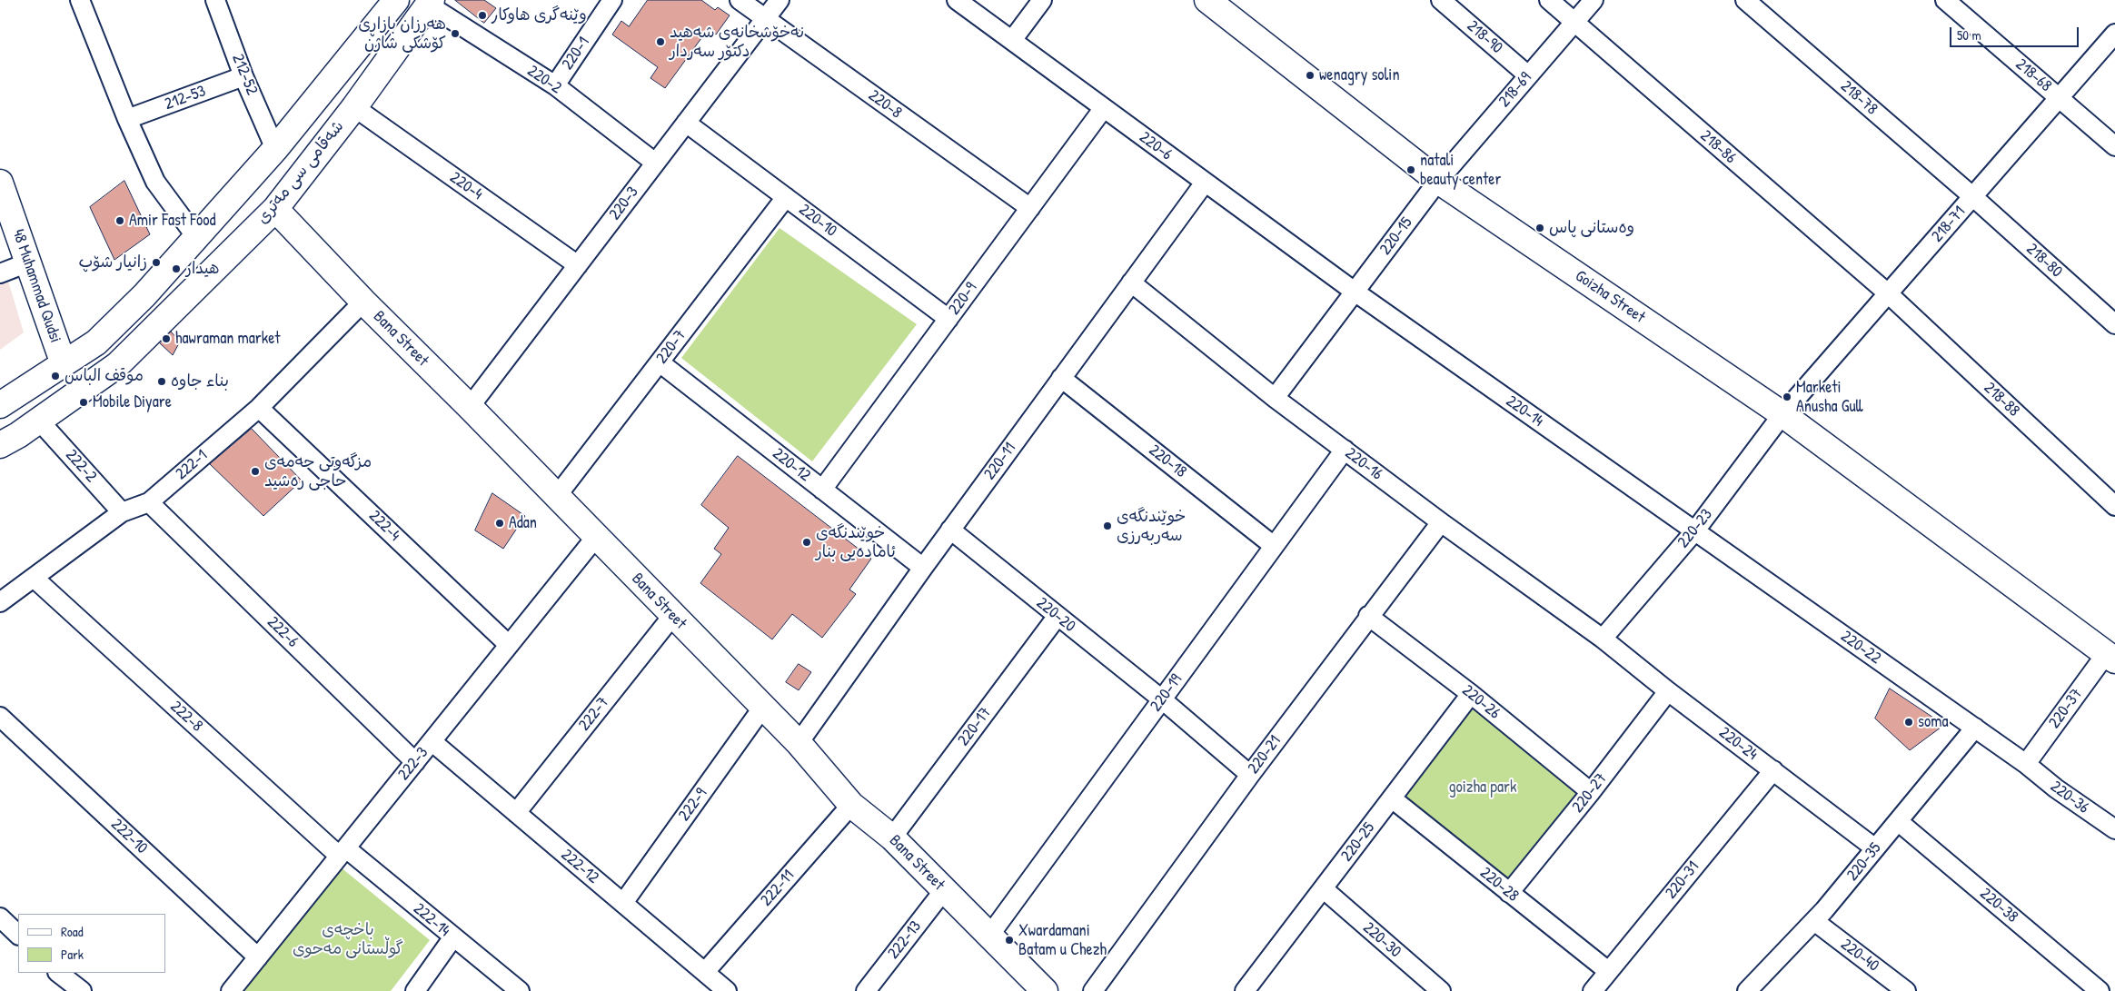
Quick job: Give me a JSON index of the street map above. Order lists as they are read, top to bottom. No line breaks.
{"streets":{"street":["218-90","220-1","212-52","218-68","220-2","218-69","212-53","218-78","220-8","220-6","218-86","شەقامی سی مەتری","220-4","220-3","220-10","218-71","220-15","218-80","48 Muhammad Qudsi","Goizha Street","220-9","Bana Street","220-7","218-88","220-14","220-11","220-18","220-16","222-1","220-12","222-2","222-4","220-23","220-20","222-6","220-22","220-19","220-26","220-37","222-7","222-8","220-17","220-24","220-21","222-3","220-27","220-36","222-9","222-10","220-25","220-35","222-12","220-31","220-28","222-11","220-38","222-14","222-13","220-30","220-40"]},"crossings":[["218-90","218-69"],["220-1","220-2"],["212-52","212-53"],["218-68","218-71"],["220-2","شەقامی سی مەتری"],["220-2","220-3"],["218-69","218-86"],["218-69","220-15"],["218-69","Goizha Street"],["218-78","218-71"],["218-78","218-80"],["220-8","220-3"],["220-8","220-9"],["220-6","220-15"],["220-6","220-9"],["220-6","220-14"],["220-6","220-11"],["218-86","218-71"],["218-86","218-88"],["شەقامی سی مەتری","220-4"],["شەقامی سی مەتری","Bana Street"],["شەقامی سی مەتری","222-2"],["220-4","220-3"],["220-3","220-10"],["220-3","Bana Street"],["220-10","220-9"],["220-10","220-7"],["218-71","218-80"],["218-71","Goizha Street"],["218-71","218-88"],["218-71","220-23"],["220-15","Goizha Street"],["220-15","220-14"],["220-15","220-16"],["Goizha Street","220-23"],["Goizha Street","220-37"],["220-9","220-12"],["Bana Street","220-7"],["Bana Street","220-11"],["Bana Street","222-1"],["Bana Street","220-19"],["Bana Street","222-7"],["Bana Street","220-17"],["Bana Street","222-3"],["Bana Street","222-9"],["Bana Street","222-11"],["Bana Street","222-13"],["220-7","220-12"],["220-14","220-23"],["220-14","220-22"],["220-11","220-18"],["220-11","220-16"],["220-11","220-12"],["220-11","220-20"],["220-18","220-19"],["220-16","220-23"],["220-16","220-19"],["220-16","220-24"],["220-16","220-21"],["222-1","222-2"],["222-1","222-4"],["222-1","222-6"],["222-1","222-8"],["222-4","222-3"],["220-23","220-22"],["220-23","220-24"],["220-20","220-19"],["220-20","220-17"],["220-20","220-21"],["222-6","222-3"],["220-22","220-37"],["220-22","220-36"],["220-22","220-35"],["220-26","220-21"],["220-26","220-27"],["220-26","220-25"],["220-37","220-36"],["222-7","222-12"],["222-8","222-3"],["222-8","222-14"],["220-24","220-27"],["220-24","220-35"],["220-24","220-31"],["222-3","222-10"],["222-3","222-12"],["222-3","222-14"],["220-27","220-28"],["222-9","222-12"],["220-25","220-28"],["220-25","220-30"],["220-35","220-38"],["220-35","220-40"],["222-12","222-11"],["220-31","220-28"]],"parks":["goizha park","باخچەی گوڵستانی مەحوی"],"places":["وێنەگری هاوکار","ھەرزان بازاڕی كۆشكی شاژن","نەخۆشخانەی شەهید دکتۆر سەردار","wenagry solin","natali beauty center","Amir Fast Food","وەستانی پاس","زانیار شۆپ","هيدار","hawraman market","موقف الباس","بناء جاوە","Marketi Anusha Gull","Mobile Diyare","مزگەوتی حەمەی حاجی رەشید","Adan","خوێندنگەی سەربەرزی","خوێندنگەی ئامادەیی بنار","soma","Xwardamani Batam u Chezh"],"legend":["Road","Park"],"scale_bar":"50 m"}
